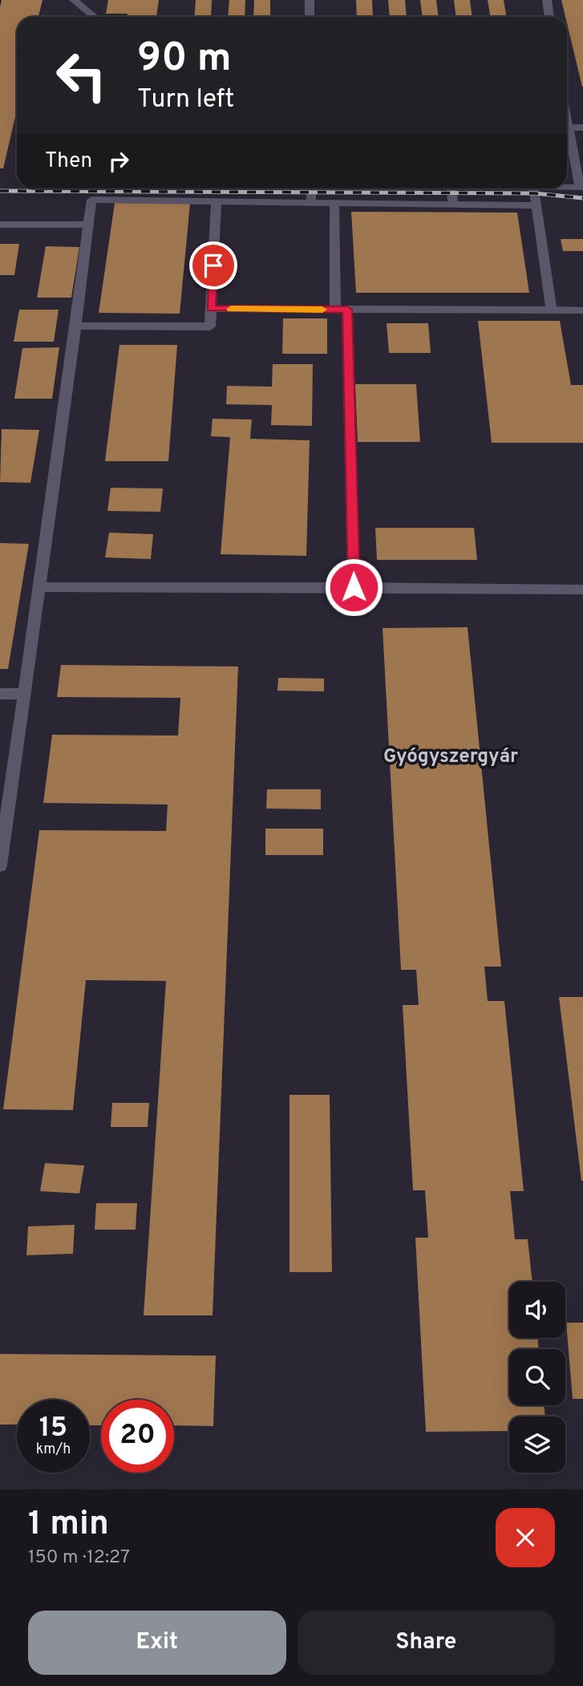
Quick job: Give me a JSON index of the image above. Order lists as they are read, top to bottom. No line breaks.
{"districts":["Gyógyszergyár"],"page":{"turn":["90 m","Turn left"],"then":"Then","speed":"15 km/h","limit":"20","heading":["1 min","150 m · 12:27"],"buttons":["Exit","Share"]}}
